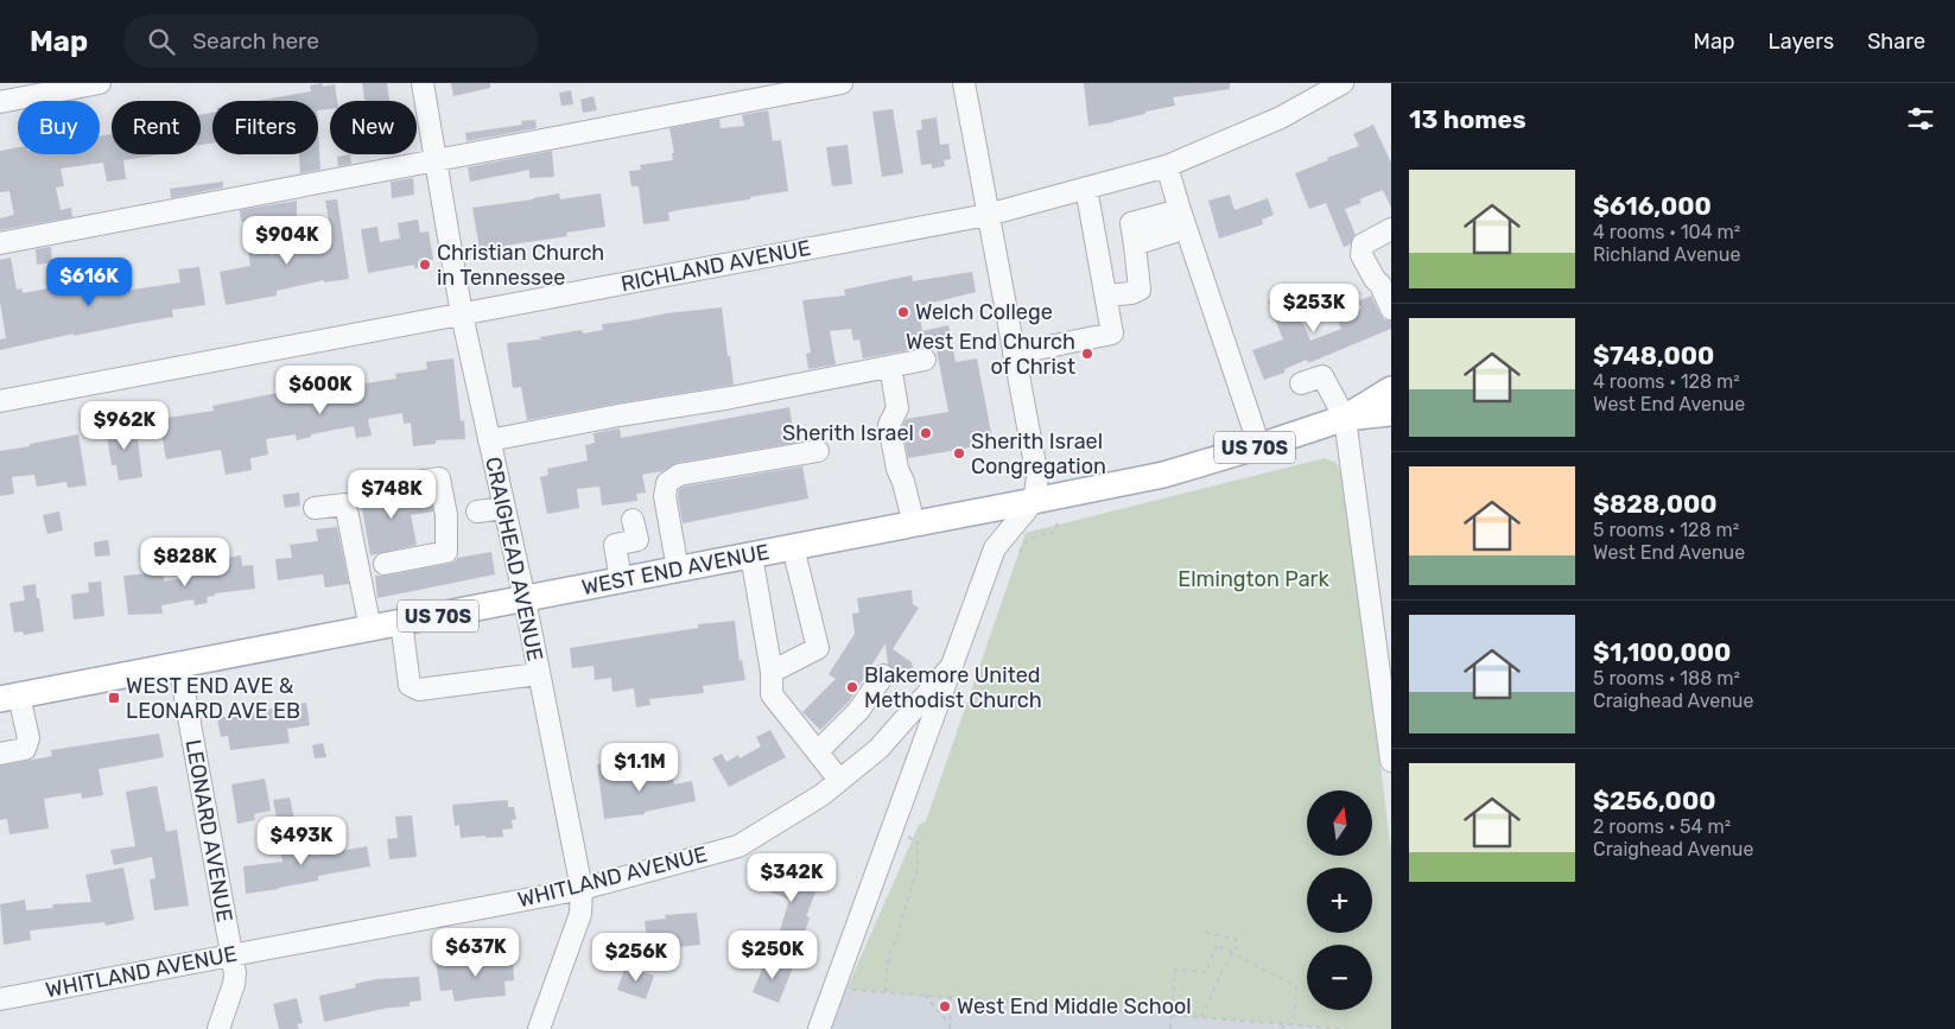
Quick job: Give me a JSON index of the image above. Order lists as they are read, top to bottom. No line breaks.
{"streets":{"main road":["US 70S","WEST END AVENUE"],"street":["RICHLAND AVENUE","CRAIGHEAD AVENUE","LEONARD AVENUE","WHITLAND AVENUE"]},"crossings":[["RICHLAND AVENUE","CRAIGHEAD AVENUE"],["CRAIGHEAD AVENUE","WEST END AVENUE"],["CRAIGHEAD AVENUE","WHITLAND AVENUE"],["WEST END AVENUE","LEONARD AVENUE"],["LEONARD AVENUE","WHITLAND AVENUE"]],"parks":["Elmington Park"],"places":{"other":["Christian Church in Tennessee","Welch College","West End Church of Christ","Sherith Israel","Sherith Israel Congregation","Blakemore United Methodist Church","West End Middle School"],"transit":["WEST END AVE & LEONARD AVE EB"]},"north":"top","page":{"header":"Map","search":"Search here","nav":["Map","Layers","Share"],"heading":"13 homes","chip":["Buy","Rent","Filters","New"],"list":[{"name":"$616,000","note":"4 rooms · 104 m² · Richland Avenue"},{"name":"$748,000","note":"4 rooms · 128 m² · West End Avenue"},{"name":"$828,000","note":"5 rooms · 128 m² · West End Avenue"},{"name":"$1,100,000","note":"5 rooms · 188 m² · Craighead Avenue"},{"name":"$256,000","note":"2 rooms · 54 m² · Craighead Avenue"}],"price":["$904K","$616K","$253K","$600K","$962K","$748K","$828K","$1.1M","$493K","$342K","$637K","$250K","$256K"],"map_buttons":["+","−"]}}
